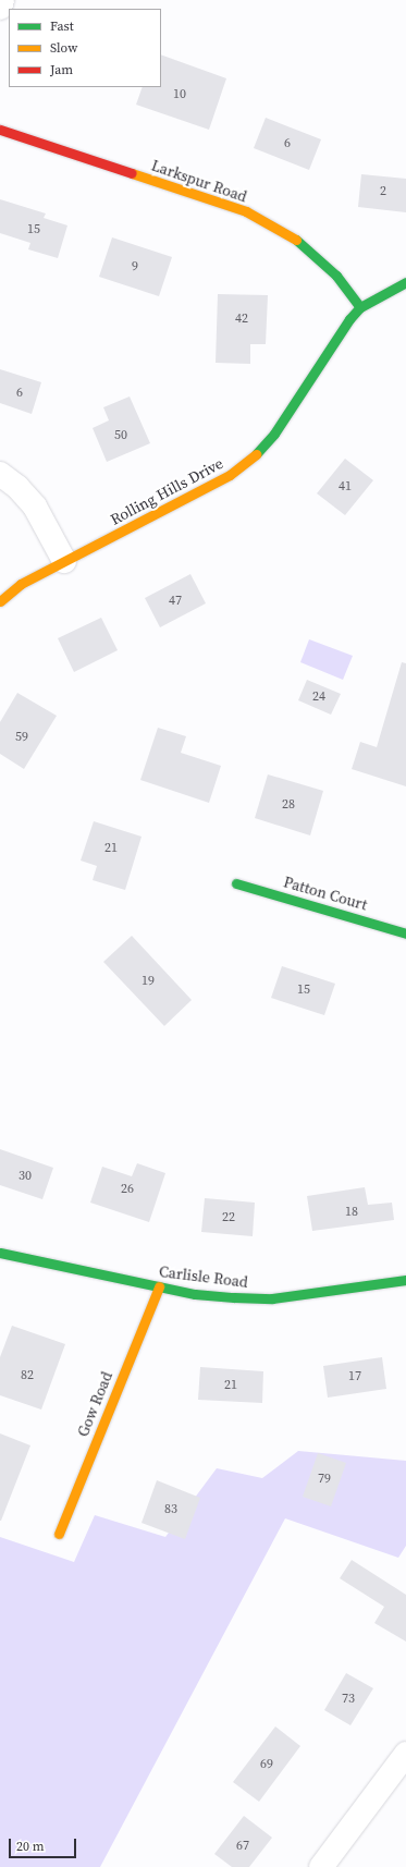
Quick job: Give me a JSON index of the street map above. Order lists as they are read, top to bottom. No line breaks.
{"streets":{"street":["Larkspur Road","Rolling Hills Drive","Patton Court","Carlisle Road","Gow Road"]},"crossings":[["Larkspur Road","Rolling Hills Drive"],["Carlisle Road","Gow Road"]],"house_numbers":["10","6","2","15","9","42","6","50","41","47","24","59","28","21","19","15","30","26","18","22","82","17","21","79","83","73","69","67"],"legend":["Fast","Slow","Jam"],"scale_bar":"20 m"}
